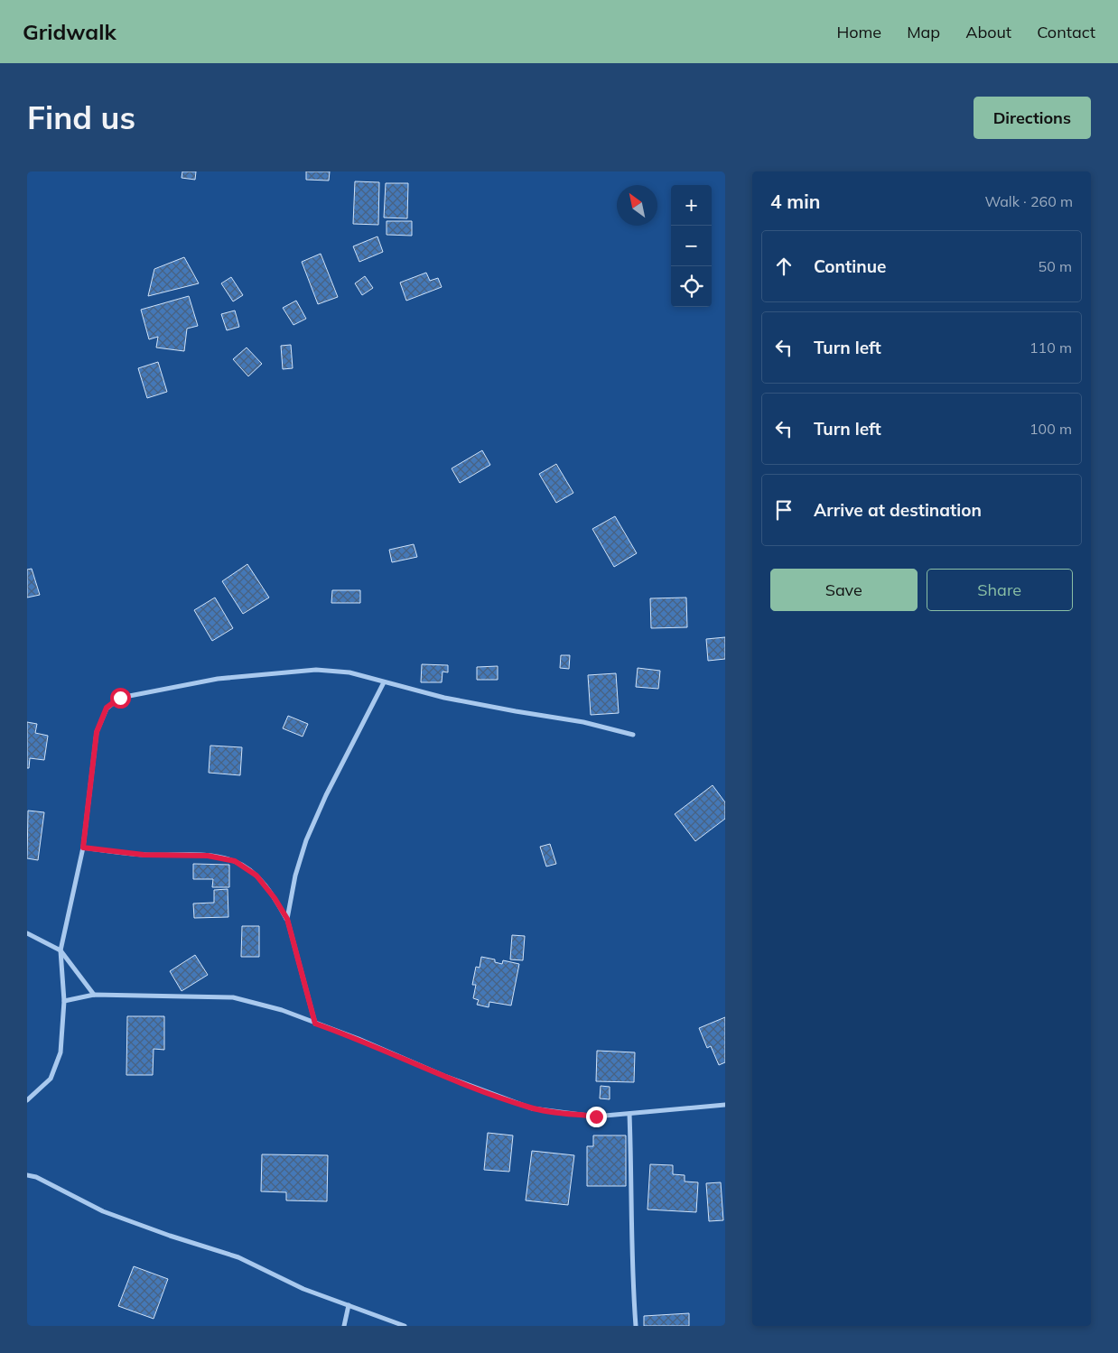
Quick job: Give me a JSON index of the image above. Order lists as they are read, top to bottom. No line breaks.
{"north":"top left","page":{"header":"Gridwalk","nav":["Home","Map","About","Contact"],"buttons":["Directions",["Save","Share"]],"title":"Find us","heading":["4 min","Walk · 260 m"],"map_buttons":["+","−"],"list":[["Continue","50 m"],["Turn left","110 m"],["Turn left","100 m"],"Arrive at destination"]}}
